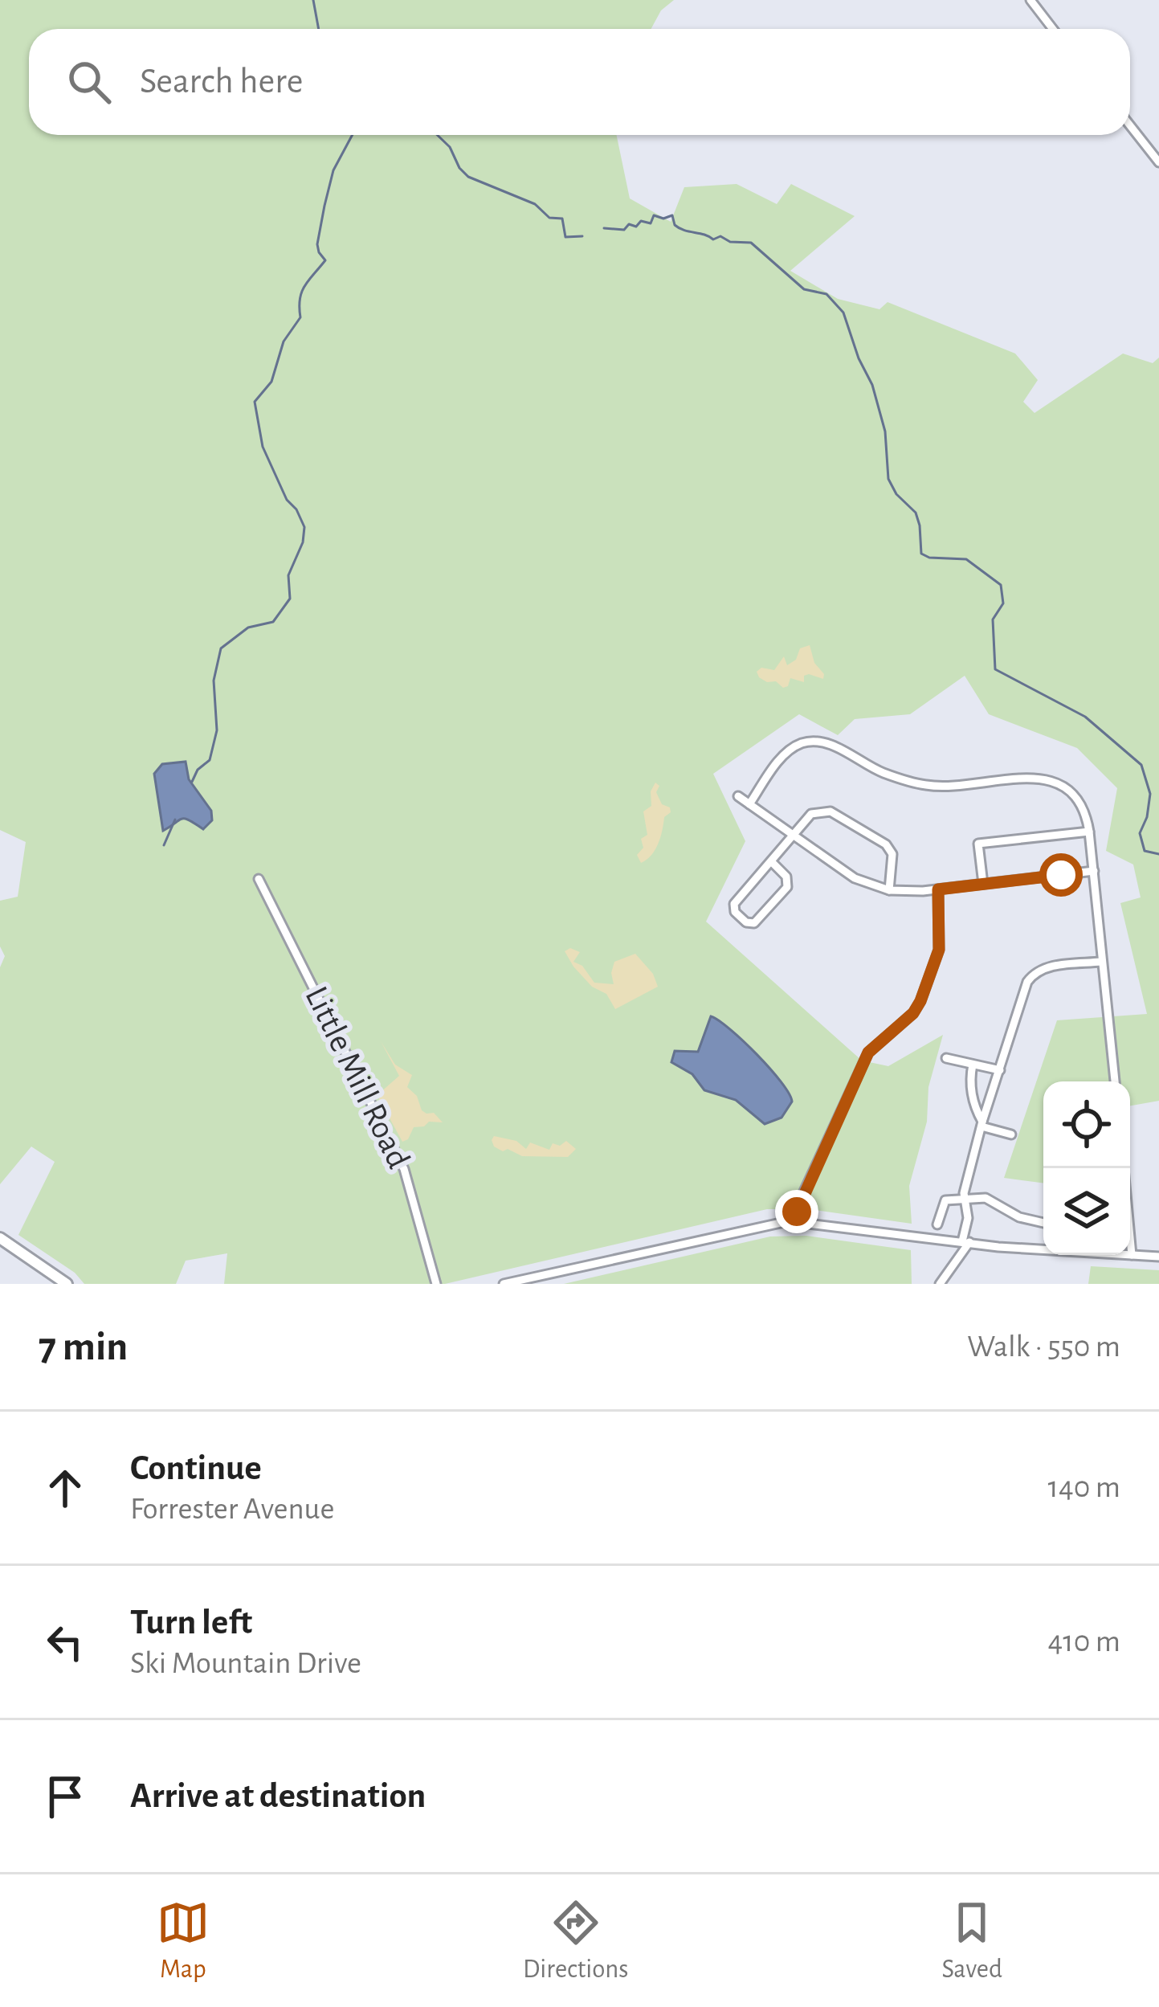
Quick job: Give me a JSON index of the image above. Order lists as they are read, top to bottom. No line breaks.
{"streets":{"street":["Little Mill Road"]},"page":{"search":"Search here","heading":["7 min","Walk · 550 m"],"list":[["Continue","Forrester Avenue","140 m"],["Turn left","Ski Mountain Drive","410 m"],"Arrive at destination"],"nav":["Map","Directions","Saved"]}}
